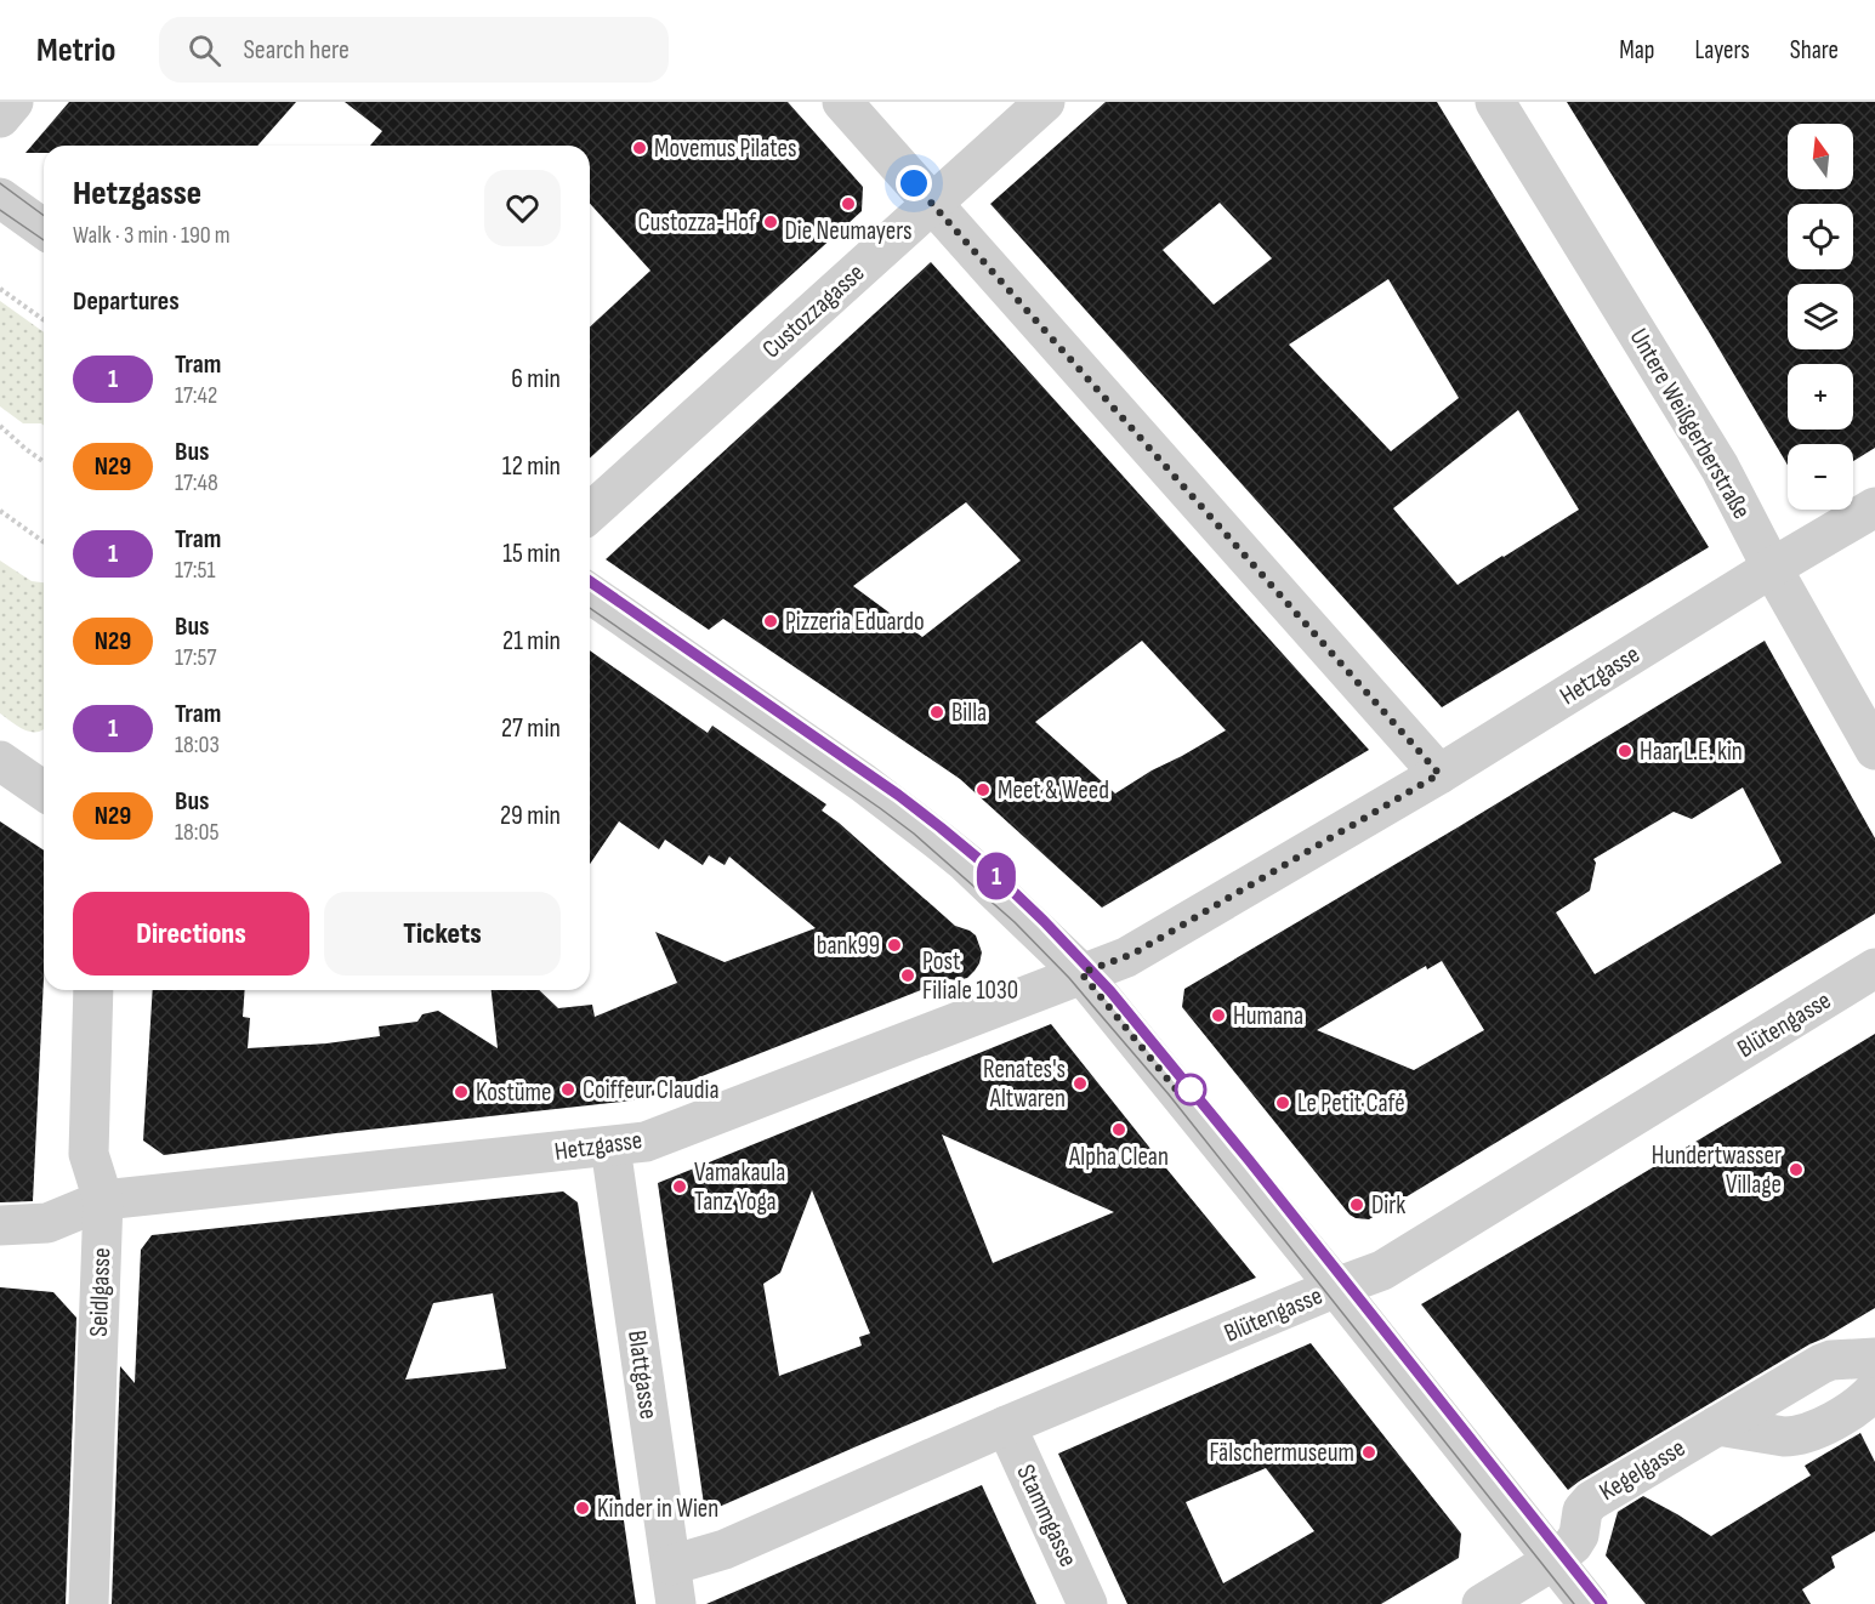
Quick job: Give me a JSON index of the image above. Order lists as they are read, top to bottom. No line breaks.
{"streets":{"street":["Custozzagasse","Untere Weißgerberstraße","Hetzgasse","Blütengasse","Seidlgasse","Blattgasse","Kegelgasse","Stammgasse"]},"crossings":[["Untere Weißgerberstraße","Hetzgasse"],["Hetzgasse","Seidlgasse"],["Hetzgasse","Blattgasse"],["Blütengasse","Blattgasse"],["Blütengasse","Stammgasse"]],"places":["Movemus Pilates","Die Neumayers","Custozza-Hof","Pizzeria Eduardo","Billa","Haar L.E. kin","Meet & Weed","bank99","Post Filiale 1030","Humana","Renates's Altwaren","Coiffeur Claudia","Kostüme","Le Petit Café","Alpha Clean","Hundertwasser Village","Vamakaula Tanz Yoga","Dirk","Fälschermuseum","Kinder in Wien"],"lines":["tram line 1"],"north":"top","page":{"header":"Metrio","search":"Search here","nav":["Map","Layers","Share"],"on_map":"1","map_buttons":["+","−"],"heading":[["Hetzgasse","Walk · 3 min · 190 m"],"Departures"],"list":[{"mark":"1","name":"Tram","note":"17:42","value":"6 min"},{"mark":"N29","name":"Bus","note":"17:48","value":"12 min"},{"mark":"1","name":"Tram","note":"17:51","value":"15 min"},{"mark":"N29","name":"Bus","note":"17:57","value":"21 min"},{"mark":"1","name":"Tram","note":"18:03","value":"27 min"},{"mark":"N29","name":"Bus","note":"18:05","value":"29 min"}],"buttons":["Directions","Tickets"]}}
